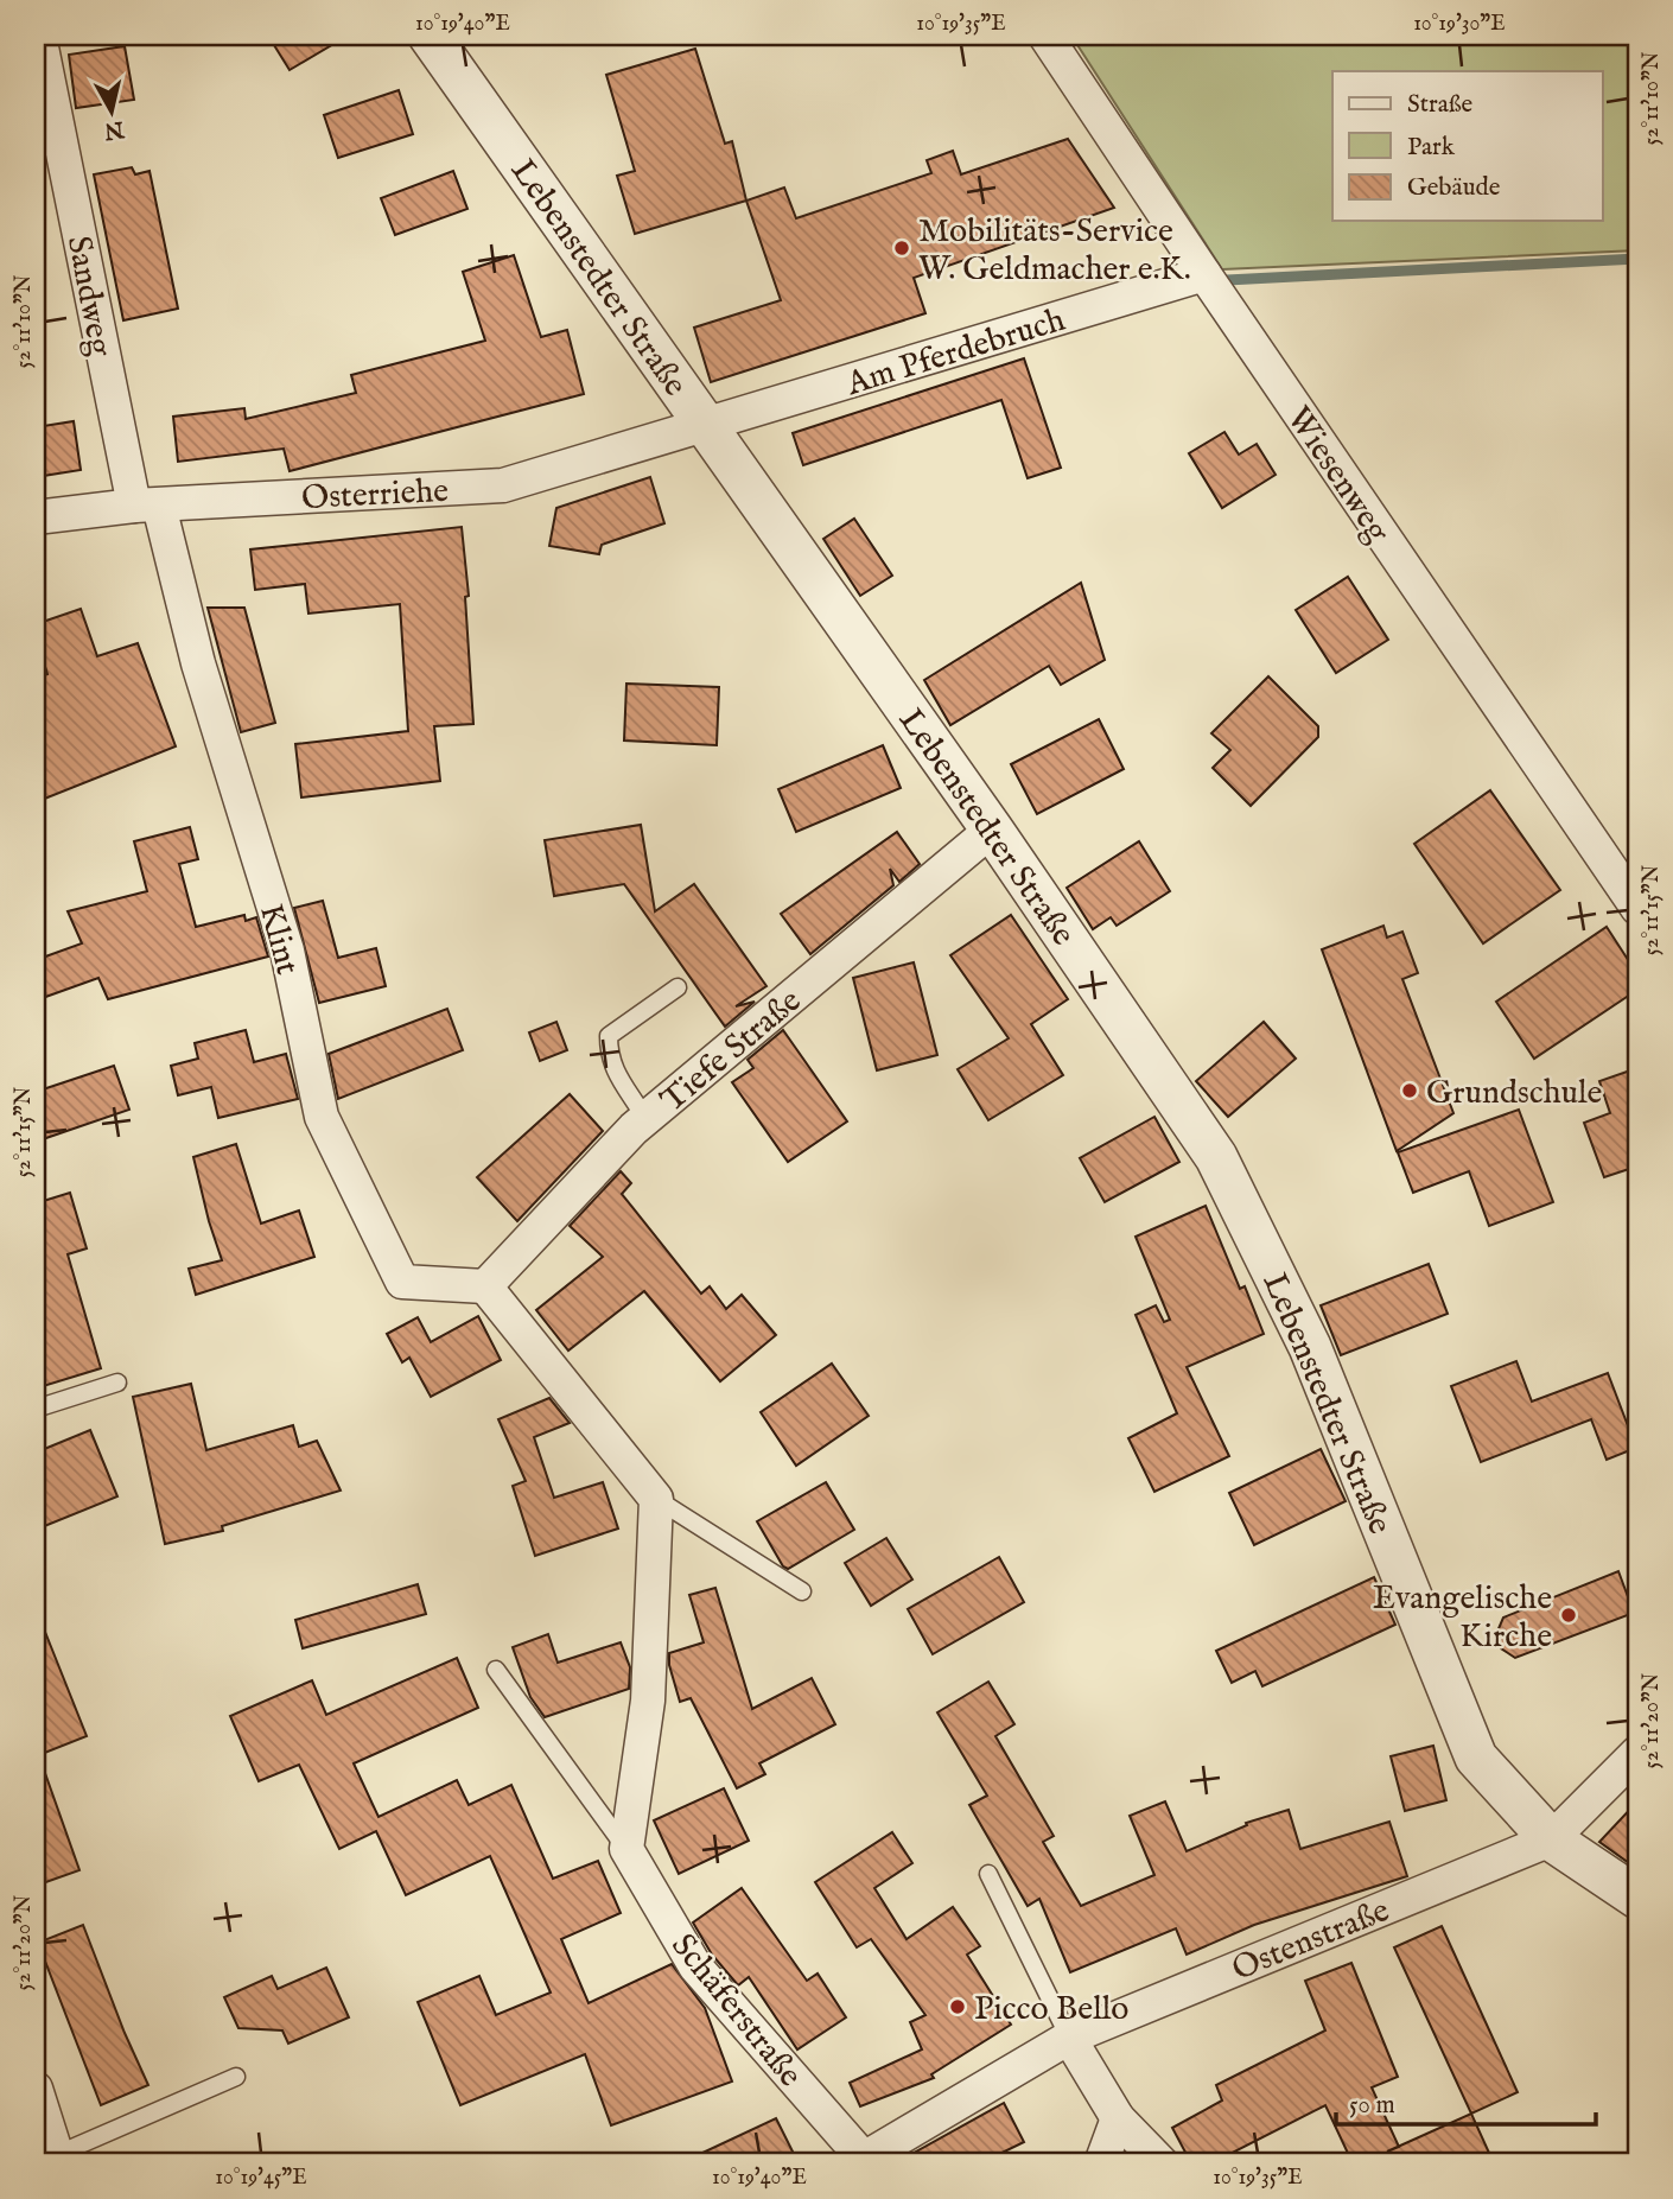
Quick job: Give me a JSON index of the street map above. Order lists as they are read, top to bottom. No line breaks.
{"streets":{"street":["Lebenstedter Straße","Sandweg","Am Pferdebruch","Wiesenweg","Osterriehe","Klint","Tiefe Straße","Ostenstraße","Schäferstraße"]},"crossings":[["Lebenstedter Straße","Am Pferdebruch"],["Lebenstedter Straße","Osterriehe"],["Lebenstedter Straße","Tiefe Straße"],["Lebenstedter Straße","Ostenstraße"],["Sandweg","Osterriehe"],["Sandweg","Klint"],["Am Pferdebruch","Wiesenweg"],["Am Pferdebruch","Osterriehe"],["Osterriehe","Klint"],["Klint","Tiefe Straße"],["Ostenstraße","Schäferstraße"]],"places":["Mobilitäts-Service W. Geldmacher e.K.","Grundschule","Evangelische Kirche","Picco Bello"],"legend":["Straße","Park","Gebäude"],"scale_bar":"50 m","north":"bottom","coordinates":["10°19'40\"E","10°19'35\"E","10°19'30\"E","52°11'10\"N","52°11'15\"N","52°11'20\"N","10°19'45\"E"]}
